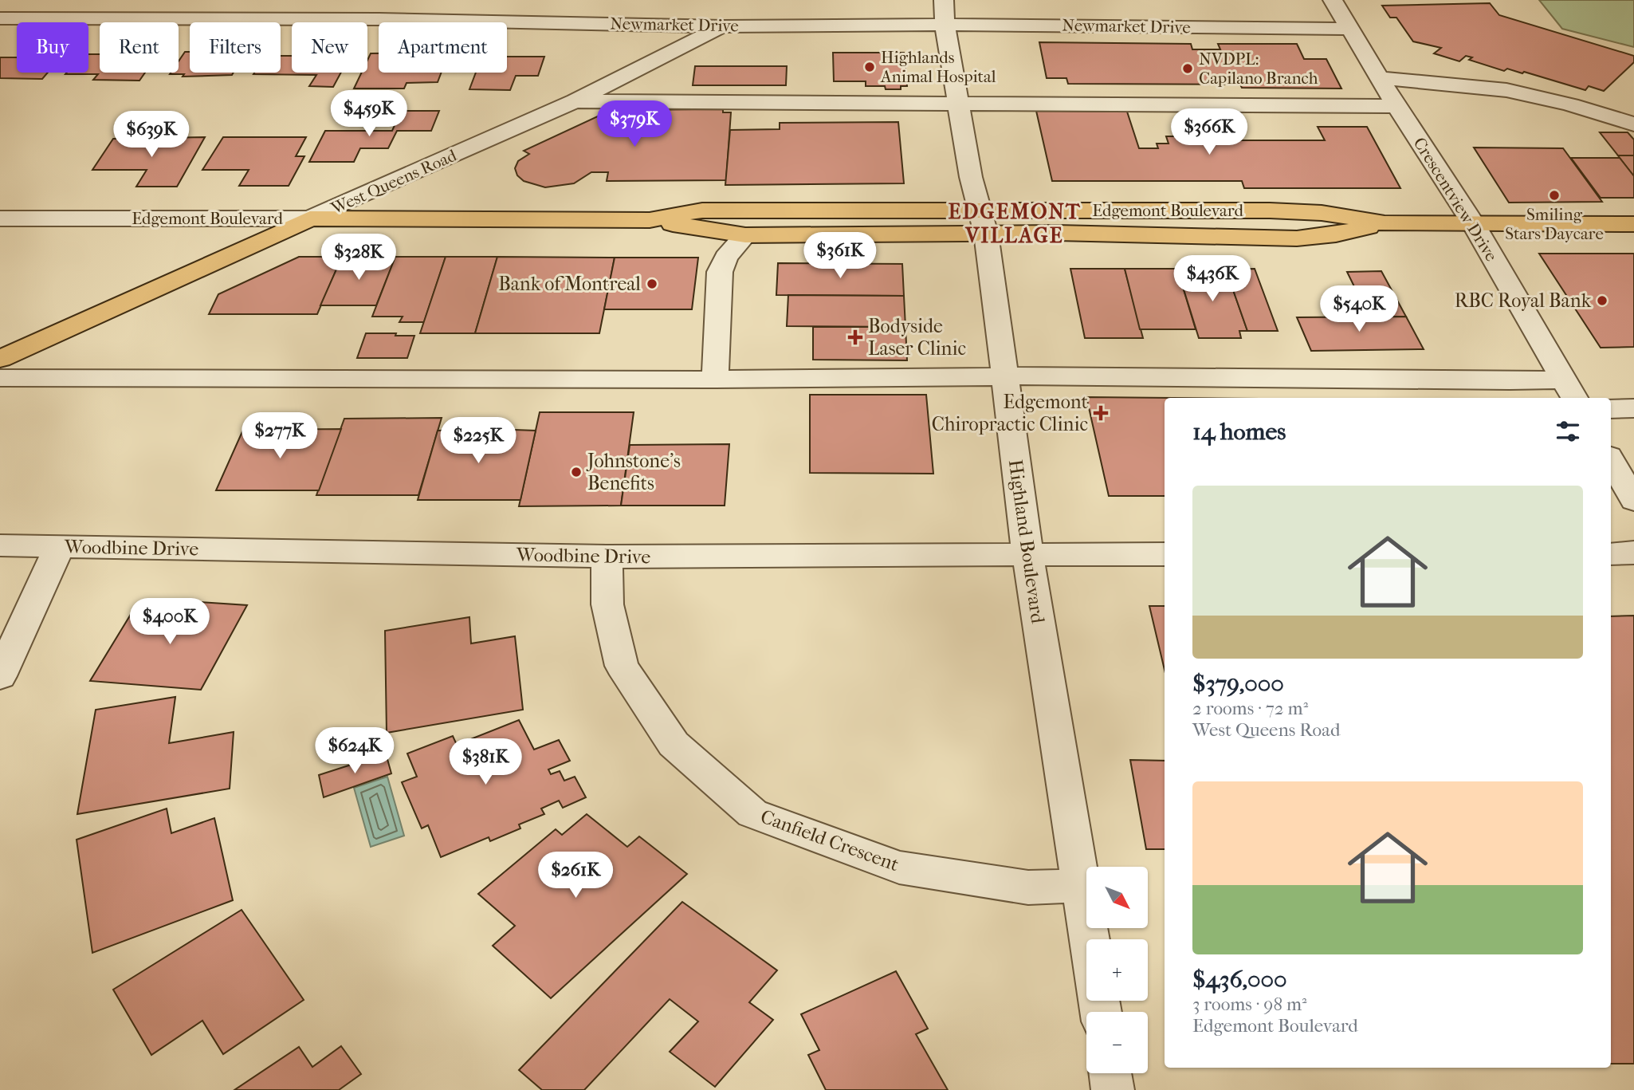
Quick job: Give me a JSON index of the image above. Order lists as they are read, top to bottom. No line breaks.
{"streets":{"main road":["West Queens Road","Edgemont Boulevard"],"street":["Newmarket Drive","Crescentview Drive","Highland Boulevard","Woodbine Drive","Canfield Crescent"]},"crossings":[["Newmarket Drive","West Queens Road"],["Newmarket Drive","Crescentview Drive"],["Newmarket Drive","Highland Boulevard"],["West Queens Road","Edgemont Boulevard"],["Crescentview Drive","Edgemont Boulevard"],["Edgemont Boulevard","Highland Boulevard"],["Highland Boulevard","Woodbine Drive"],["Highland Boulevard","Canfield Crescent"],["Woodbine Drive","Canfield Crescent"]],"districts":["EDGEMONT VILLAGE"],"places":{"other":["Highlands Animal Hospital","NVDPL: Capilano Branch","Smiling Stars Daycare","Bank of Montreal","RBC Royal Bank","Johnstone's Benefits"],"health":["Bodyside Laser Clinic","Edgemont Chiropractic Clinic"]},"north":"bottom right","page":{"chip":["Buy","Rent","Filters","New","Apartment"],"price":["$459K","$379K","$366K","$639K","$361K","$328K","$436K","$540K","$277K","$225K","$400K","$624K","$381K","$261K"],"heading":"14 homes","list":[{"name":"$379,000","note":"2 rooms · 72 m² · West Queens Road"},{"name":"$436,000","note":"3 rooms · 98 m² · Edgemont Boulevard"}],"map_buttons":["+","−"]}}
